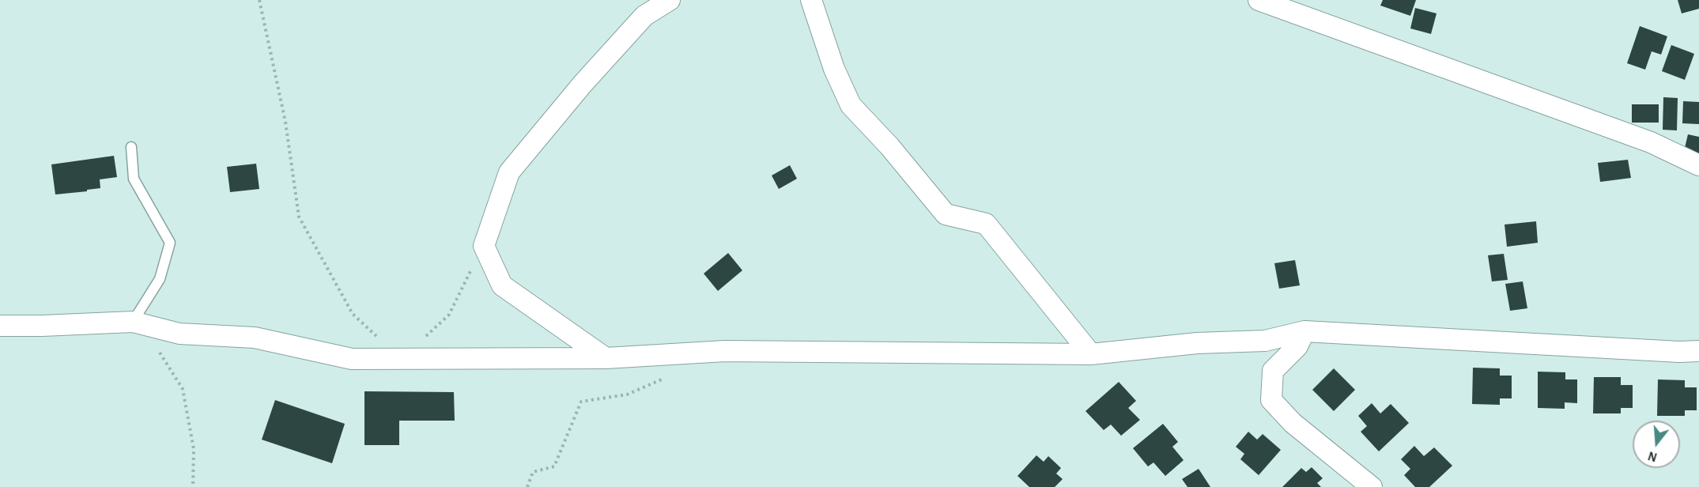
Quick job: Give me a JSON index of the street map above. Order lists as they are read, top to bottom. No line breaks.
{"north":"bottom"}
